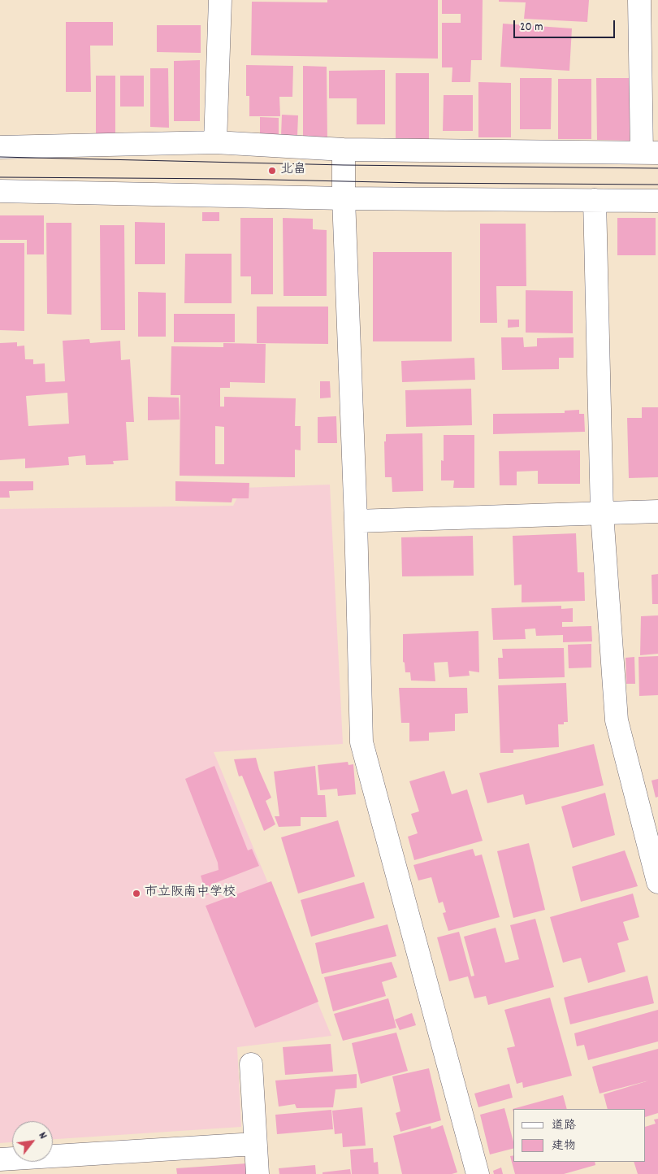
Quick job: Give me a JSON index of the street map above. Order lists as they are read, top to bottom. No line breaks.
{"places":["北畠","市立阪南中学校"],"legend":["道路","建物"],"scale_bar":"20 m","north":"top right"}
